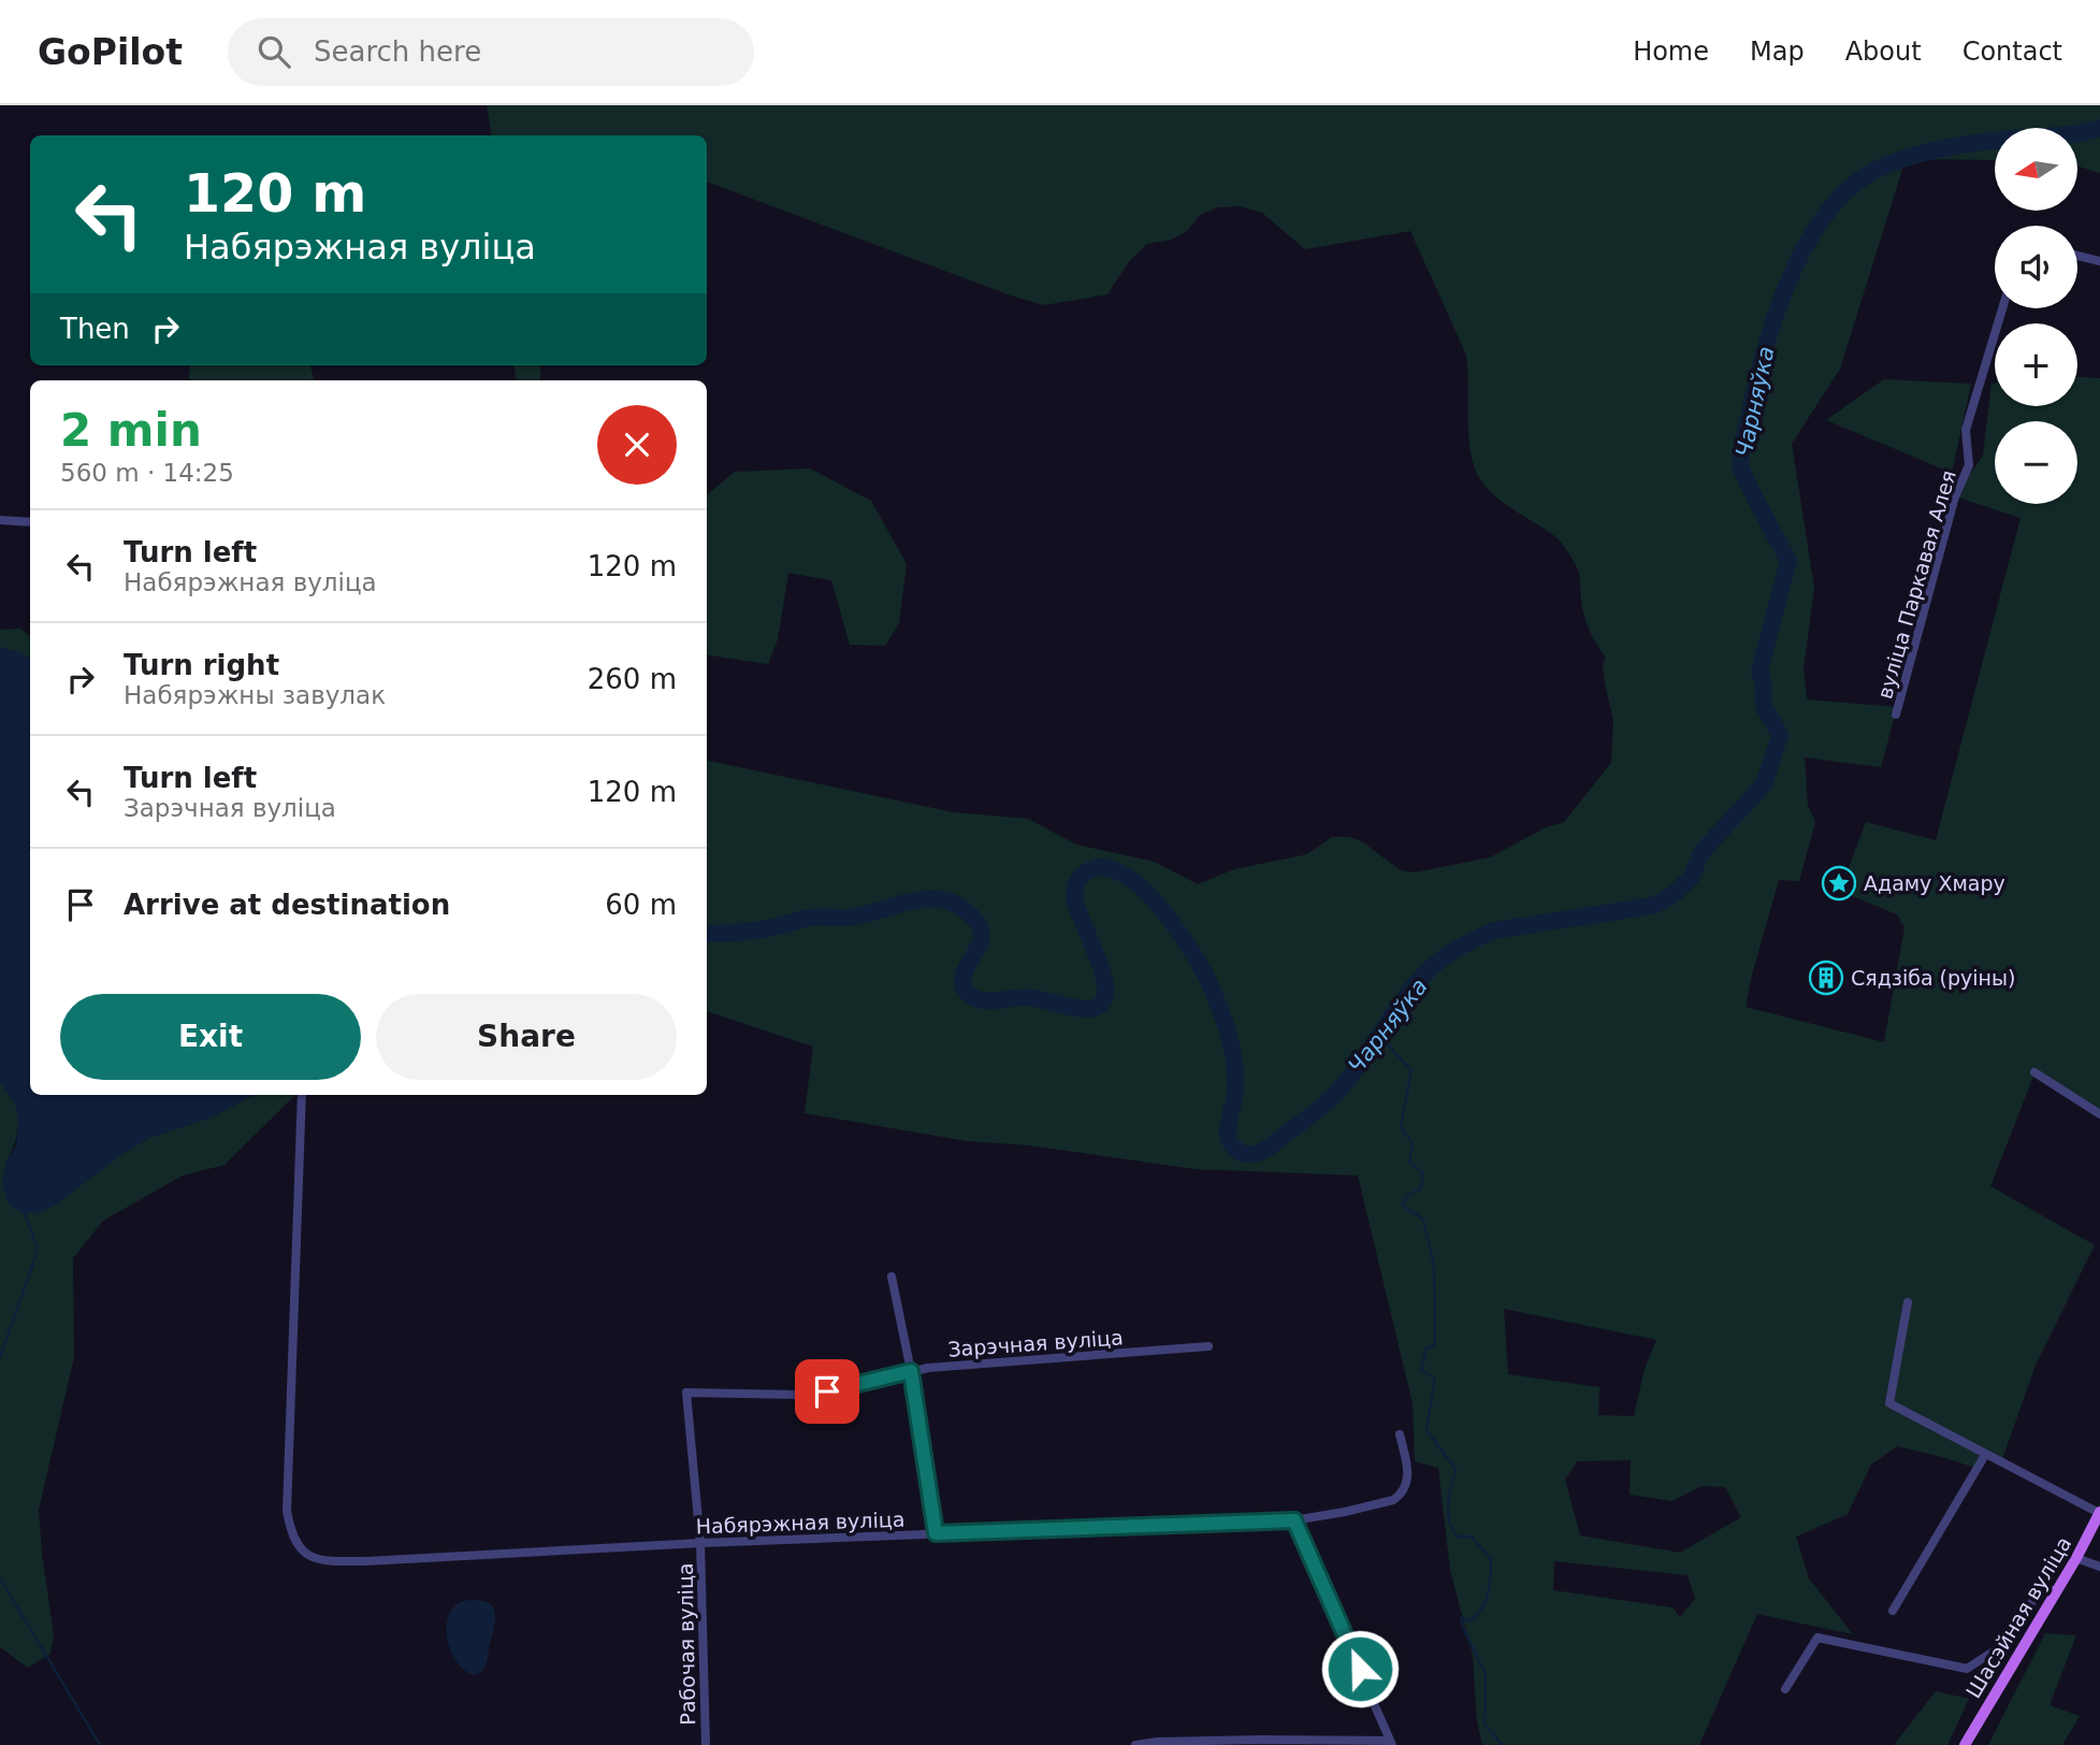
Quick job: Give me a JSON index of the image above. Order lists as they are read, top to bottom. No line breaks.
{"streets":{"main road":["Шасэйная вуліца"],"street":["вуліца Паркавая Алея","Зарэчная вуліца","Набярэжная вуліца","Рабочая вуліца"]},"crossings":[["Зарэчная вуліца","Рабочая вуліца"],["Набярэжная вуліца","Рабочая вуліца"]],"water":["Чарняўка"],"places":{"place":["Адаму Хмару"],"building":["Сядзіба (руіны)"]},"north":"left","page":{"header":"GoPilot","search":"Search here","nav":["Home","Map","About","Contact"],"map_buttons":["+","−"],"turn":["120 m","Набярэжная вуліца"],"then":"Then","heading":["2 min","560 m · 14:25"],"list":[{"name":"Turn left","note":"Набярэжная вуліца","value":"120 m"},{"name":"Turn right","note":"Набярэжны завулак","value":"260 m"},{"name":"Turn left","note":"Зарэчная вуліца","value":"120 m"},{"name":"Arrive at destination","value":"60 m"}],"buttons":["Exit","Share"]}}
